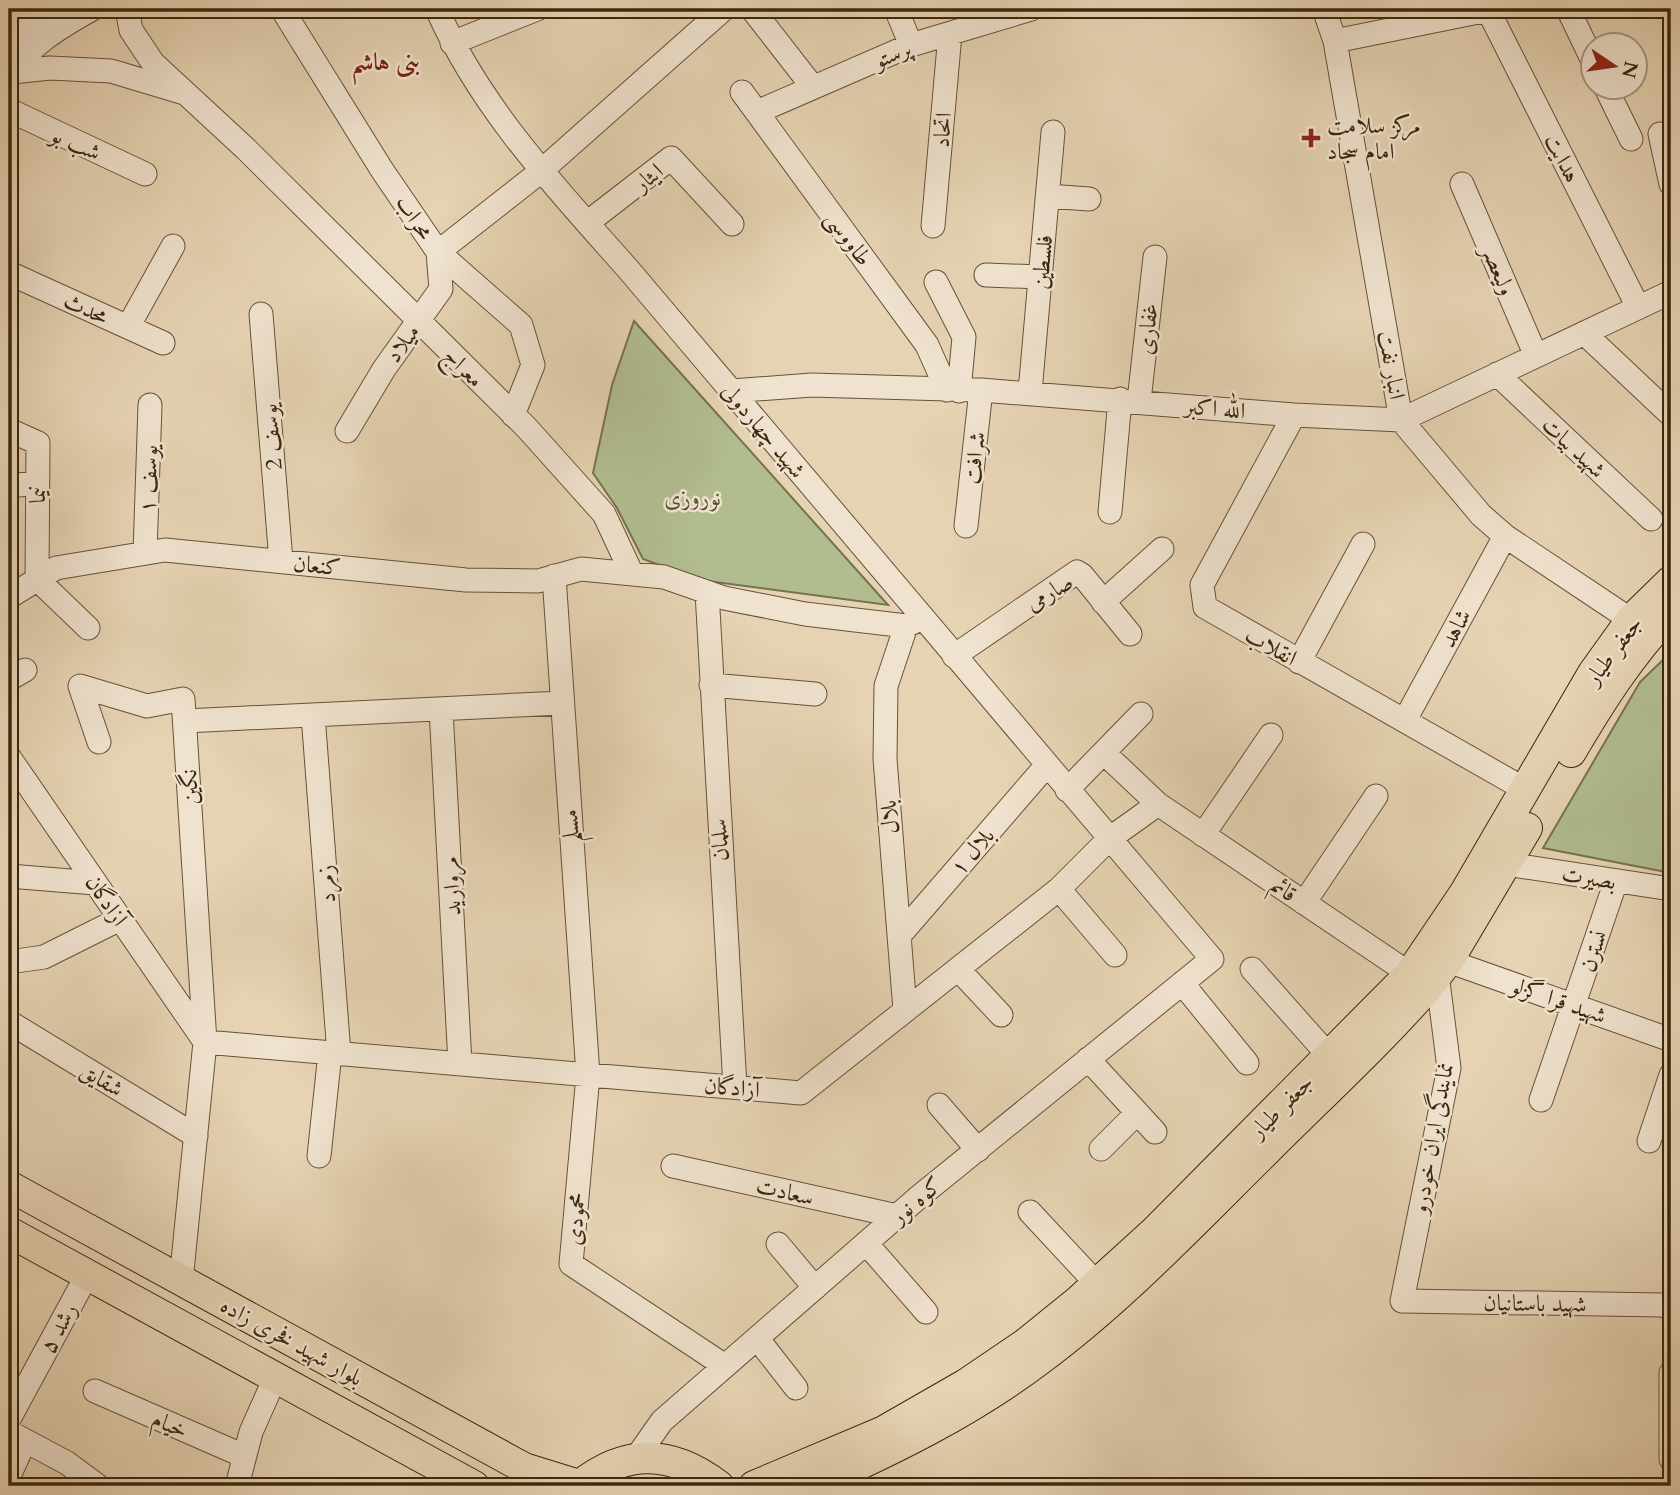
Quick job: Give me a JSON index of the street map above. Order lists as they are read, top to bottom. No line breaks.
{"streets":{"main road":["جعفر طیار","بلوار شهید فخری زاده"],"street":["پرستو","اتحاد","شب بو","هدایت","ایثار","محراب","طاووسی","فلسطین","ولیعصر","محدث","غفاری","میلاد","انبار نفت","معراج","الله اکبر","شهید چهاردولی","یوسف 2","شهید بیات","شرافت","یوسف ۱","نیما","کنعان","صارمی","شاهد","انقلاب","نگین","بلال","مسلم","سلمان","بلال ۱","بصیرت","زمرد","مروارید","قائم","آزادگان","نسترن","شهید قرا گزلو","شقایق","نمایندگی ایران خودرو","سعادت","کوه نور","محمودی","شهید باستانیان","رشد ۵","خیام"]},"crossings":[["پرستو","اتحاد"],["پرستو","طاووسی"],["هدایت","الله اکبر"],["ایثار","شهید چهاردولی"],["محراب","میلاد"],["محراب","معراج"],["طاووسی","الله اکبر"],["طاووسی","شرافت"],["فلسطین","الله اکبر"],["ولیعصر","الله اکبر"],["غفاری","الله اکبر"],["میلاد","معراج"],["انبار نفت","الله اکبر"],["انبار نفت","شاهد"],["انبار نفت","جعفر طیار"],["معراج","کنعان"],["الله اکبر","شهید چهاردولی"],["الله اکبر","شهید بیات"],["الله اکبر","شرافت"],["الله اکبر","انقلاب"],["شهید چهاردولی","صارمی"],["شهید چهاردولی","بلال"],["شهید چهاردولی","بلال ۱"],["شهید چهاردولی","آزادگان"],["شهید چهاردولی","کوه نور"],["یوسف 2","کنعان"],["یوسف ۱","کنعان"],["نیما","کنعان"],["کنعان","مسلم"],["شاهد","انقلاب"],["انقلاب","جعفر طیار"],["جعفر طیار","بصیرت"],["جعفر طیار","قائم"],["جعفر طیار","شهید قرا گزلو"],["جعفر طیار","نمایندگی ایران خودرو"],["نگین","آزادگان"],["بلال","بلال ۱"],["بلال","آزادگان"],["مسلم","آزادگان"],["مسلم","محمودی"],["سلمان","آزادگان"],["بصیرت","نسترن"],["زمرد","آزادگان"],["مروارید","آزادگان"],["قائم","آزادگان"],["قائم","شهید قرا گزلو"],["قائم","نمایندگی ایران خودرو"],["آزادگان","محمودی"],["نسترن","شهید قرا گزلو"],["شهید قرا گزلو","نمایندگی ایران خودرو"],["نمایندگی ایران خودرو","شهید باستانیان"],["سعادت","کوه نور"],["کوه نور","محمودی"],["رشد ۵","بلوار شهید فخری زاده"]],"districts":["بنی هاشم"],"parks":["نوروزی"],"places":{"health":["مرکز سلامت امام سجاد"]},"north":"right"}
